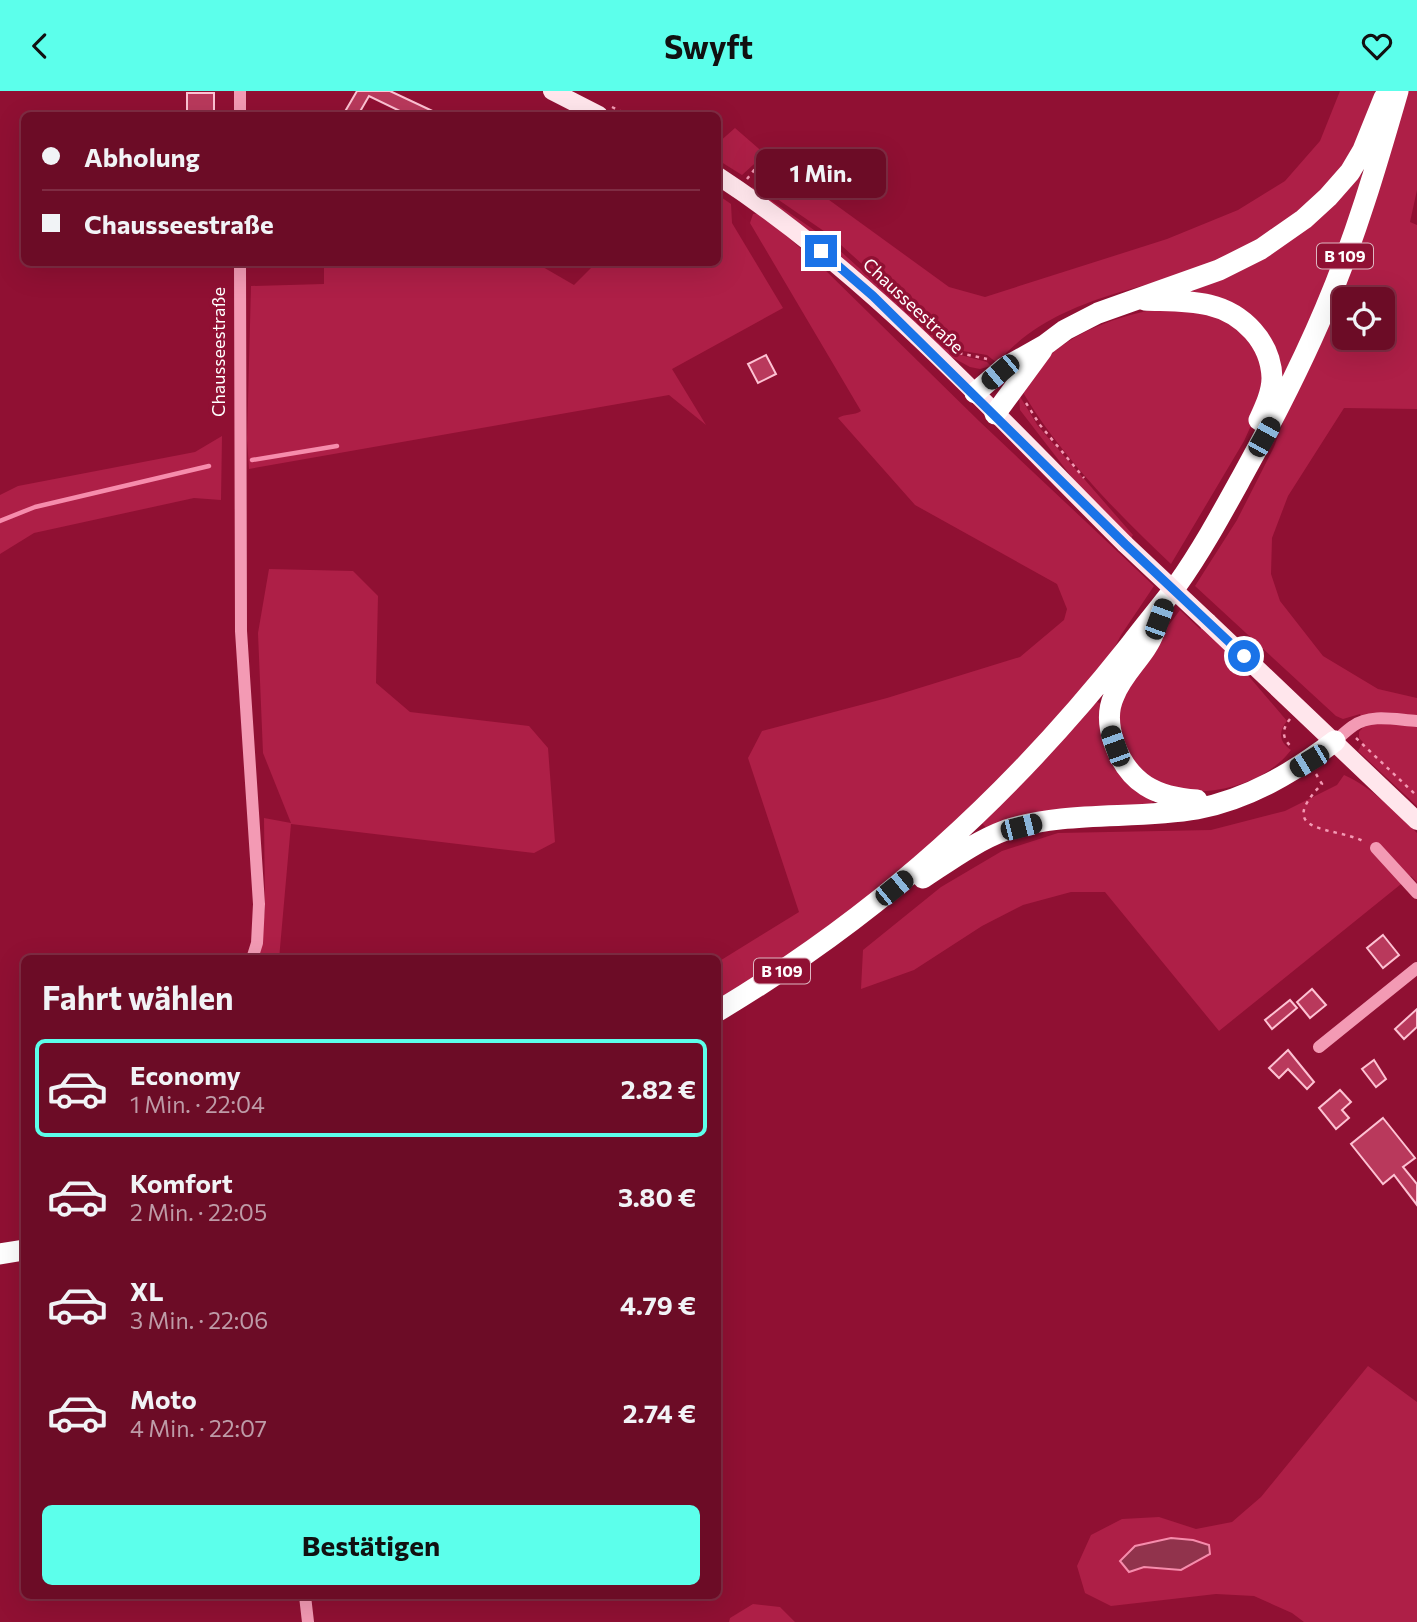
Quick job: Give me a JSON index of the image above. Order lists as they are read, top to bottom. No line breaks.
{"streets":{"highway":["B 109"],"main road":["Chausseestraße"]},"page":{"header":"Swyft","banner":["Abholung","Chausseestraße"],"bubble":"1 Min.","heading":"Fahrt wählen","list":[{"name":"Economy","note":"1 Min. · 22:04","value":"2.82 €"},{"name":"Komfort","note":"2 Min. · 22:05","value":"3.80 €"},{"name":"XL","note":"3 Min. · 22:06","value":"4.79 €"},{"name":"Moto","note":"4 Min. · 22:07","value":"2.74 €"}],"buttons":"Bestätigen"}}
